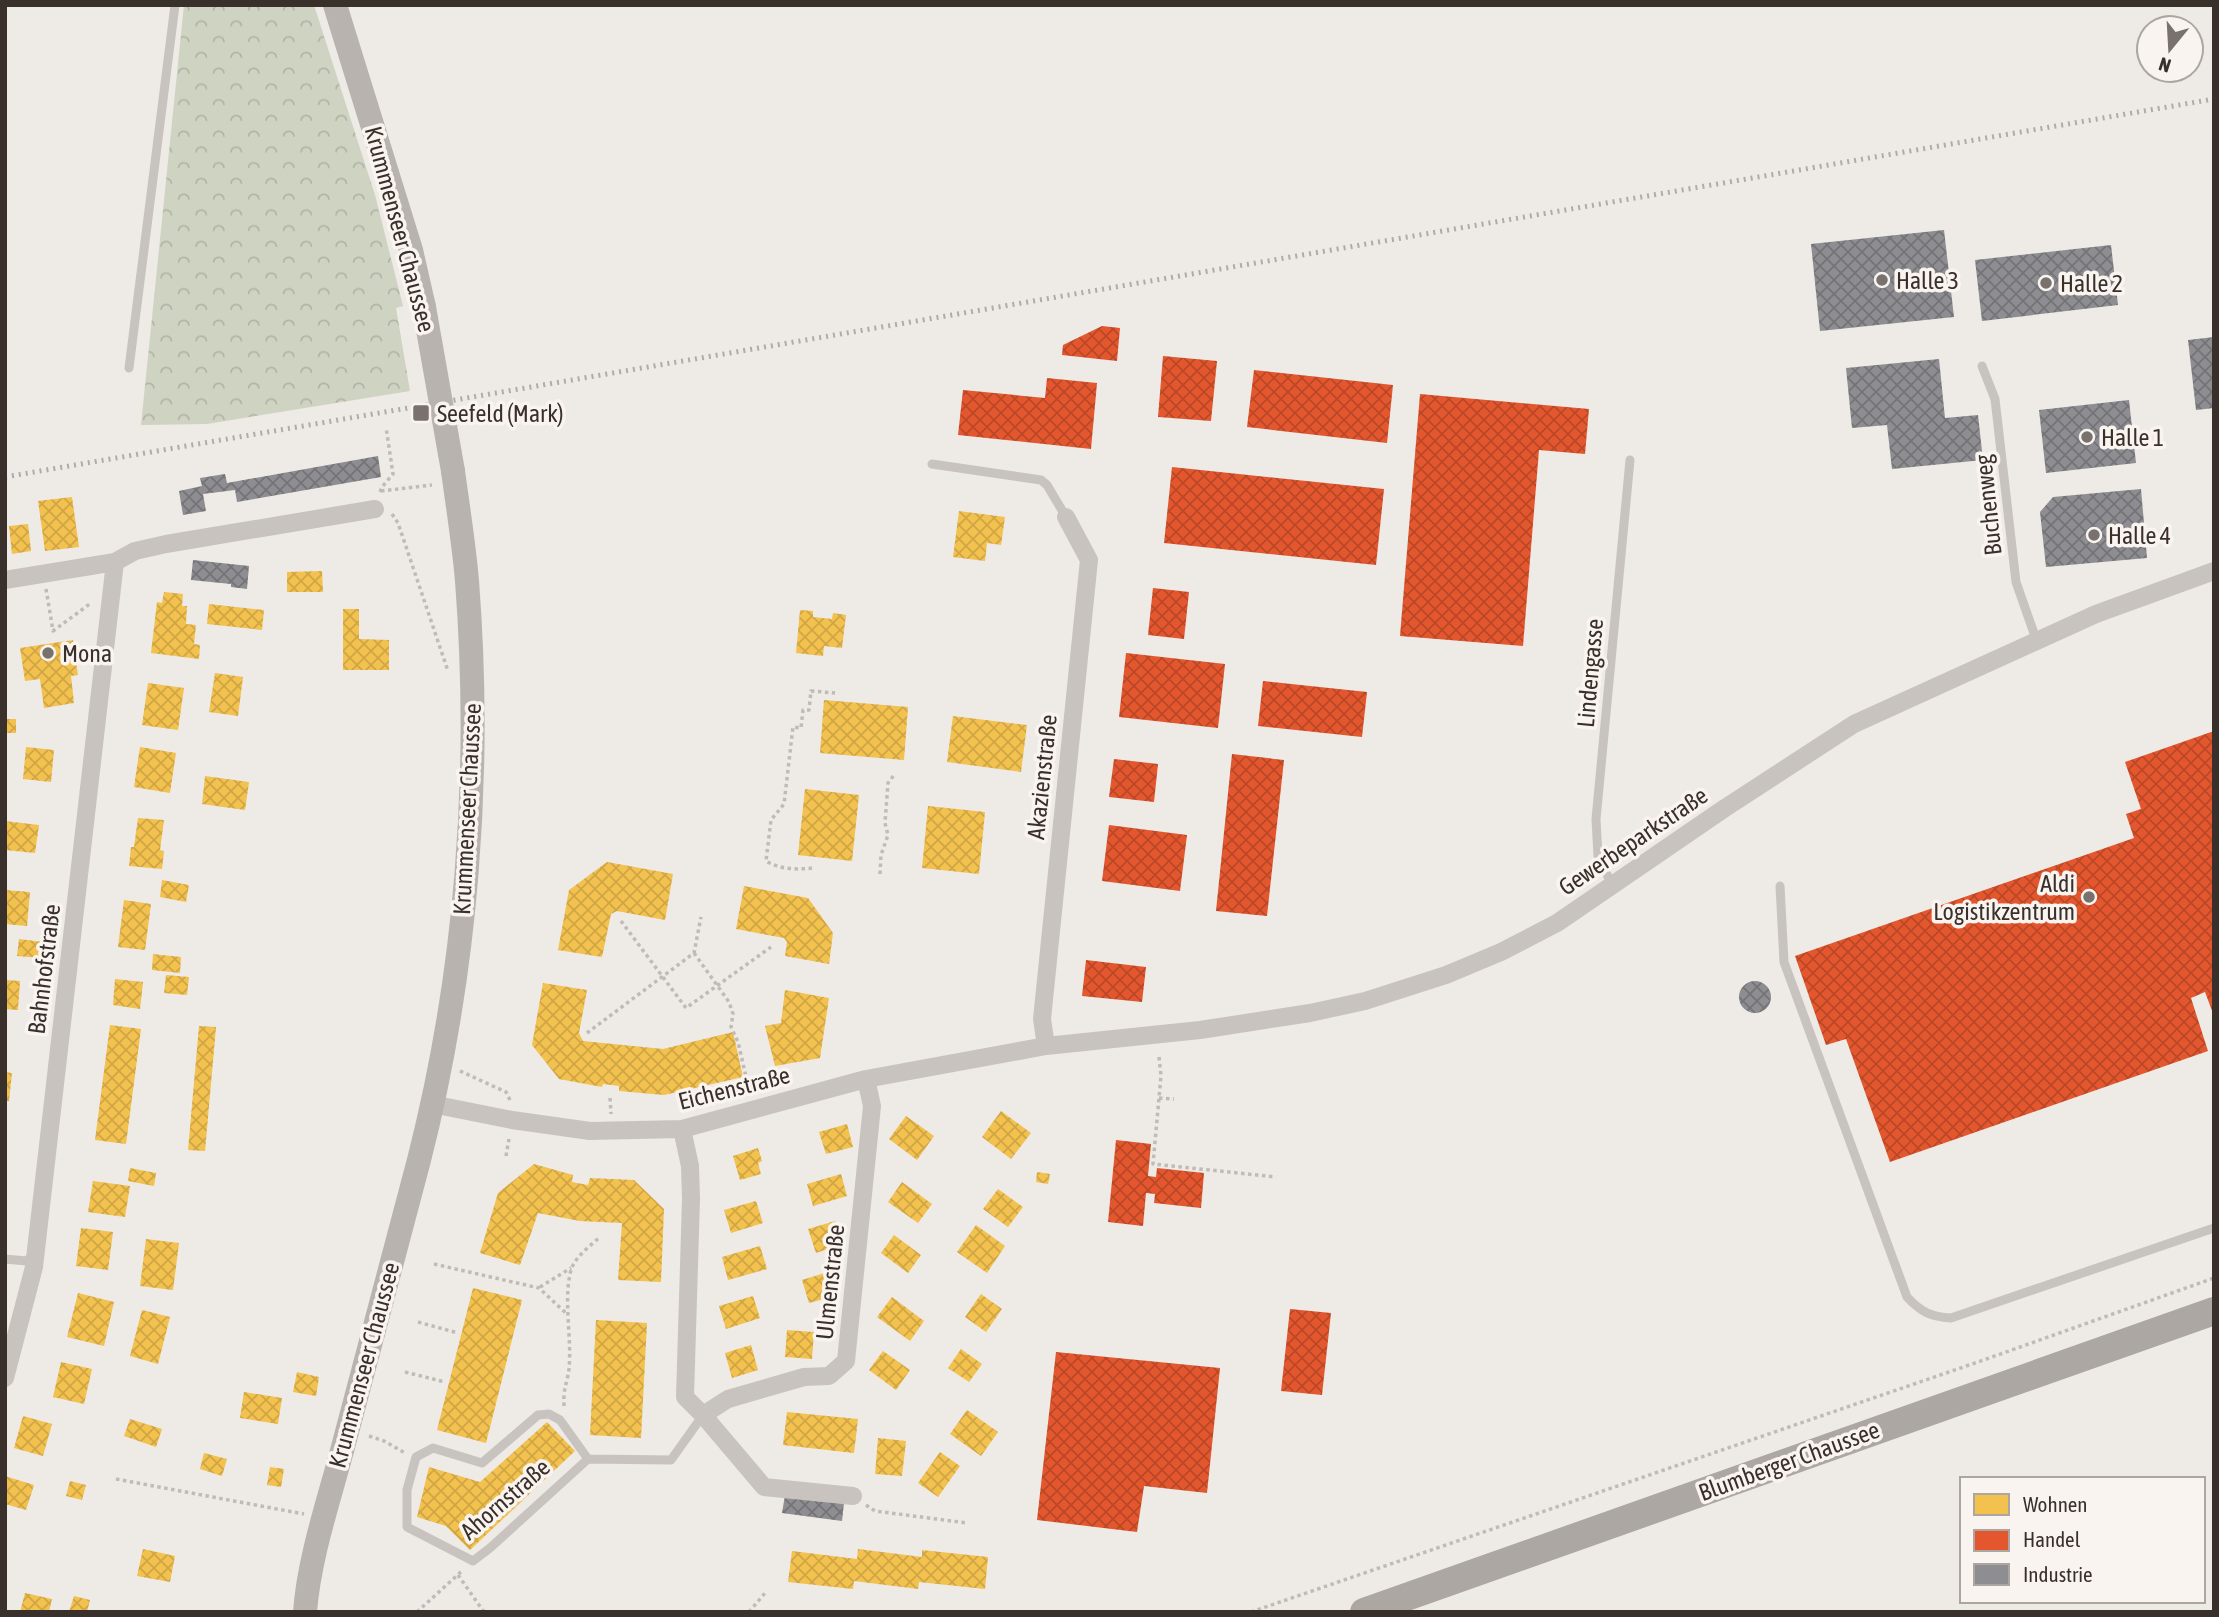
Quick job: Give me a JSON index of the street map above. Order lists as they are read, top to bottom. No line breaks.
{"streets":{"main road":["Krummenseer Chaussee","Blumberger Chaussee"],"street":["Akazienstraße","Gewerbeparkstraße","Bahnhofstraße","Eichenstraße","Ulmenstraße"],"lane":["Buchenweg","Lindengasse","Ahornstraße"]},"crossings":[["Krummenseer Chaussee","Eichenstraße"],["Buchenweg","Gewerbeparkstraße"],["Lindengasse","Gewerbeparkstraße"],["Akazienstraße","Gewerbeparkstraße"],["Akazienstraße","Eichenstraße"],["Gewerbeparkstraße","Eichenstraße"],["Eichenstraße","Ulmenstraße"],["Ulmenstraße","Ahornstraße"]],"places":{"other":["Halle 3","Halle 2","Halle 1","Halle 4","Mona","Aldi Logistikzentrum"],"transit":["Seefeld (Mark)"]},"legend":["Wohnen","Handel","Industrie"],"north":"bottom"}
